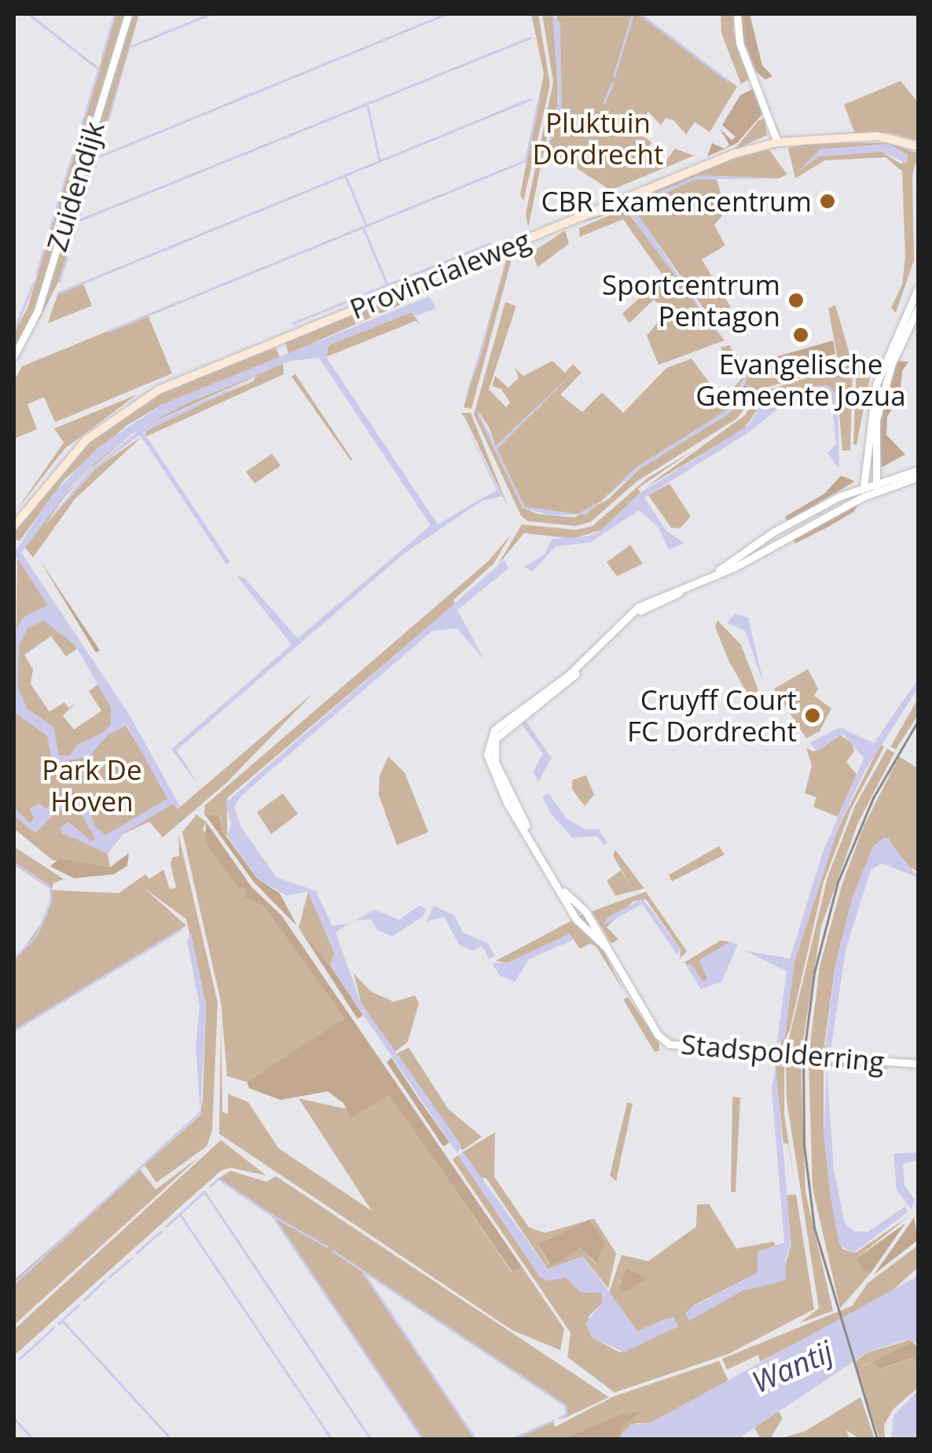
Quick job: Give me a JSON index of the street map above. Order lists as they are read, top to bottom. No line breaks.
{"streets":{"main road":["Provincialeweg"],"street":["Zuidendijk","Stadspolderring"]},"water":["Wantij"],"parks":["Pluktuin Dordrecht","Park De Hoven"],"places":["CBR Examencentrum","Sportcentrum Pentagon","Evangelische Gemeente Jozua","Cruyff Court FC Dordrecht"]}
